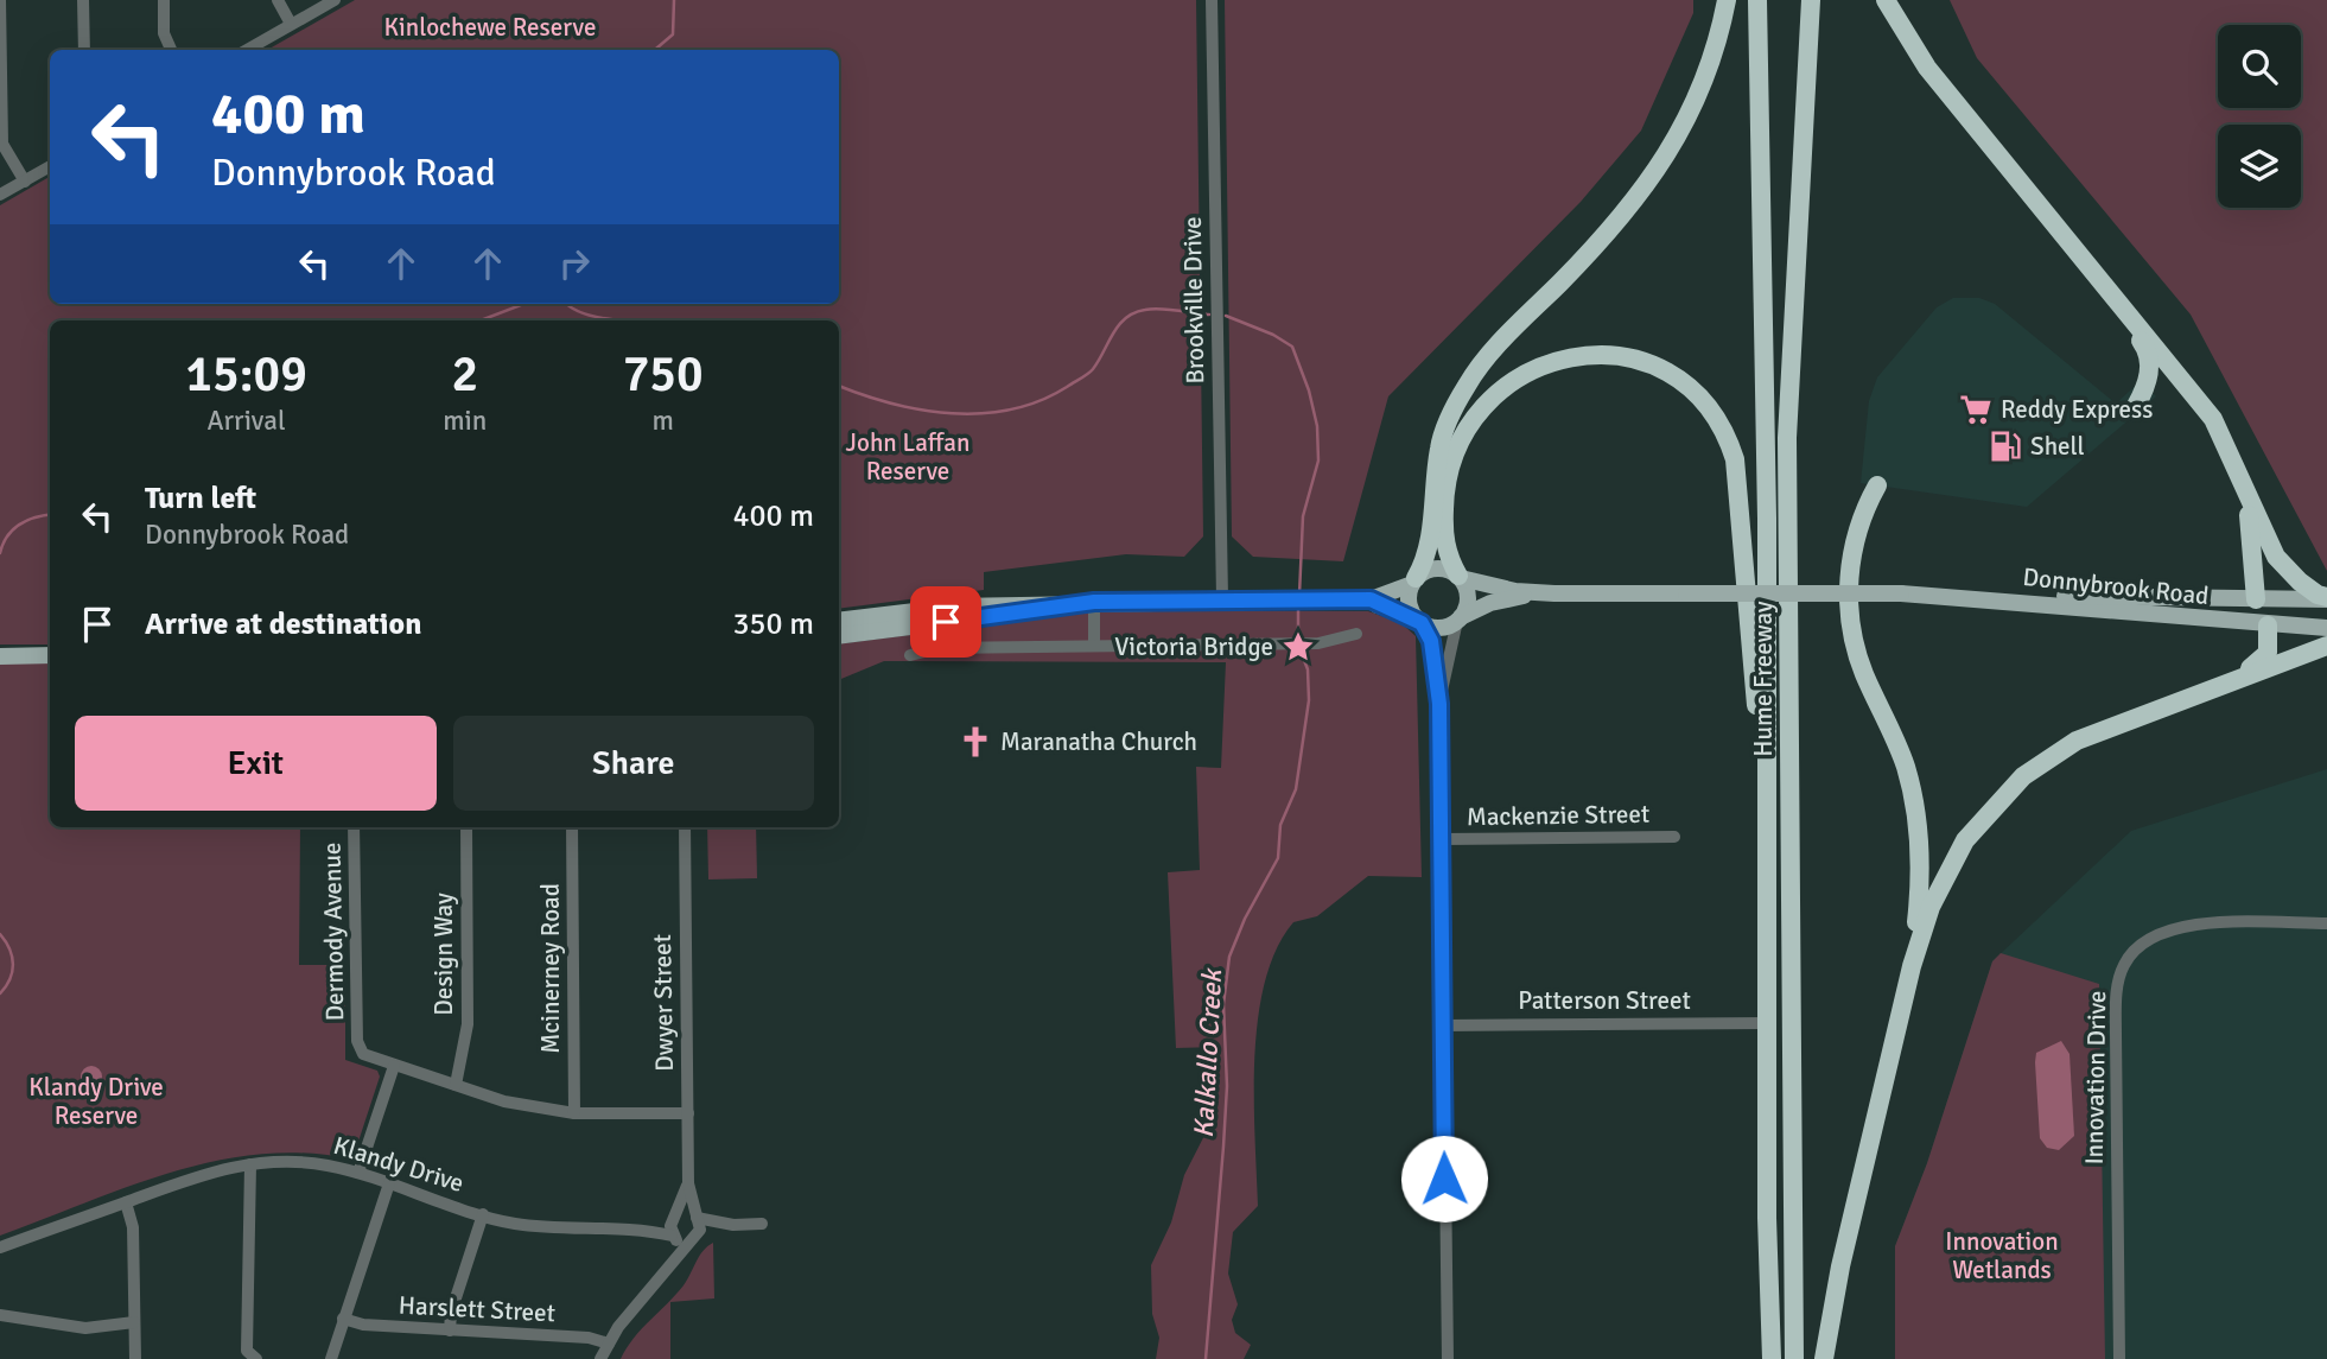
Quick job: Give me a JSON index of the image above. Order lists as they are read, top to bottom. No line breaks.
{"streets":{"highway":["Hume Freeway"],"main road":["Donnybrook Road"],"street":["Brookville Drive","Mackenzie Street","Dermody Avenue","Design Way","Mcinerney Road","Patterson Street","Dwyer Street","Innovation Drive","Klandy Drive","Harslett Street"]},"crossings":[["Hume Freeway","Patterson Street"],["Dermody Avenue","Design Way"],["Dermody Avenue","Mcinerney Road"],["Dermody Avenue","Dwyer Street"],["Dwyer Street","Klandy Drive"]],"water":["Kalkallo Creek"],"parks":["Kinlochewe Reserve","John Laffan Reserve","Klandy Drive Reserve","Innovation Wetlands"],"places":{"supermarket":["Reddy Express"],"fuel station":["Shell"],"place":["Victoria Bridge"],"church":["Maranatha Church"]},"page":{"turn":["400 m","Donnybrook Road"],"eta":["15:09","Arrival","2","min","750","m"],"list":[{"name":"Turn left","note":"Donnybrook Road","value":"400 m"},{"name":"Arrive at destination","value":"350 m"}],"buttons":["Exit","Share"]}}
